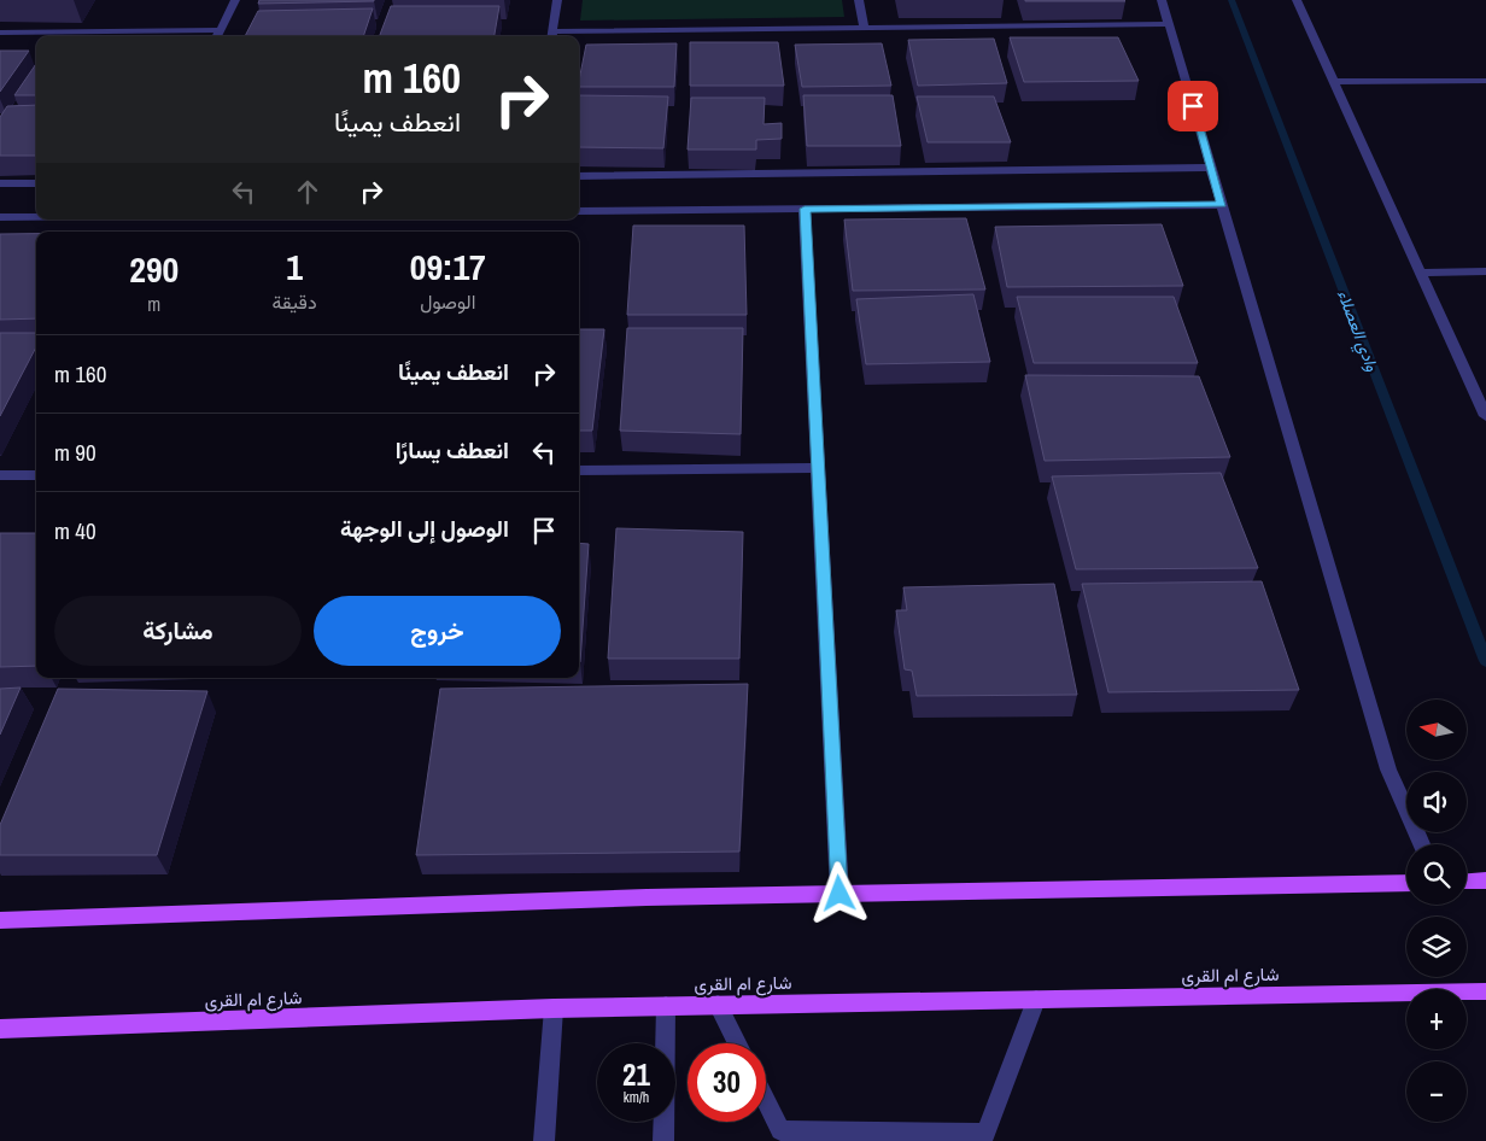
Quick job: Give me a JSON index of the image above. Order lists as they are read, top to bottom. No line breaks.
{"streets":{"main road":["شارع ام القرى"]},"water":["وادي العصلاء"],"north":"left","page":{"turn":["160 m","انعطف يمينًا"],"eta":["09:17","الوصول","1","دقيقة","290","m"],"list":[{"name":"انعطف يمينًا","value":"160 m"},{"name":"انعطف يسارًا","value":"90 m"},{"name":"الوصول إلى الوجهة","value":"40 m"}],"buttons":["خروج","مشاركة"],"map_buttons":["+","−"],"speed":"21 km/h","limit":"30"}}
